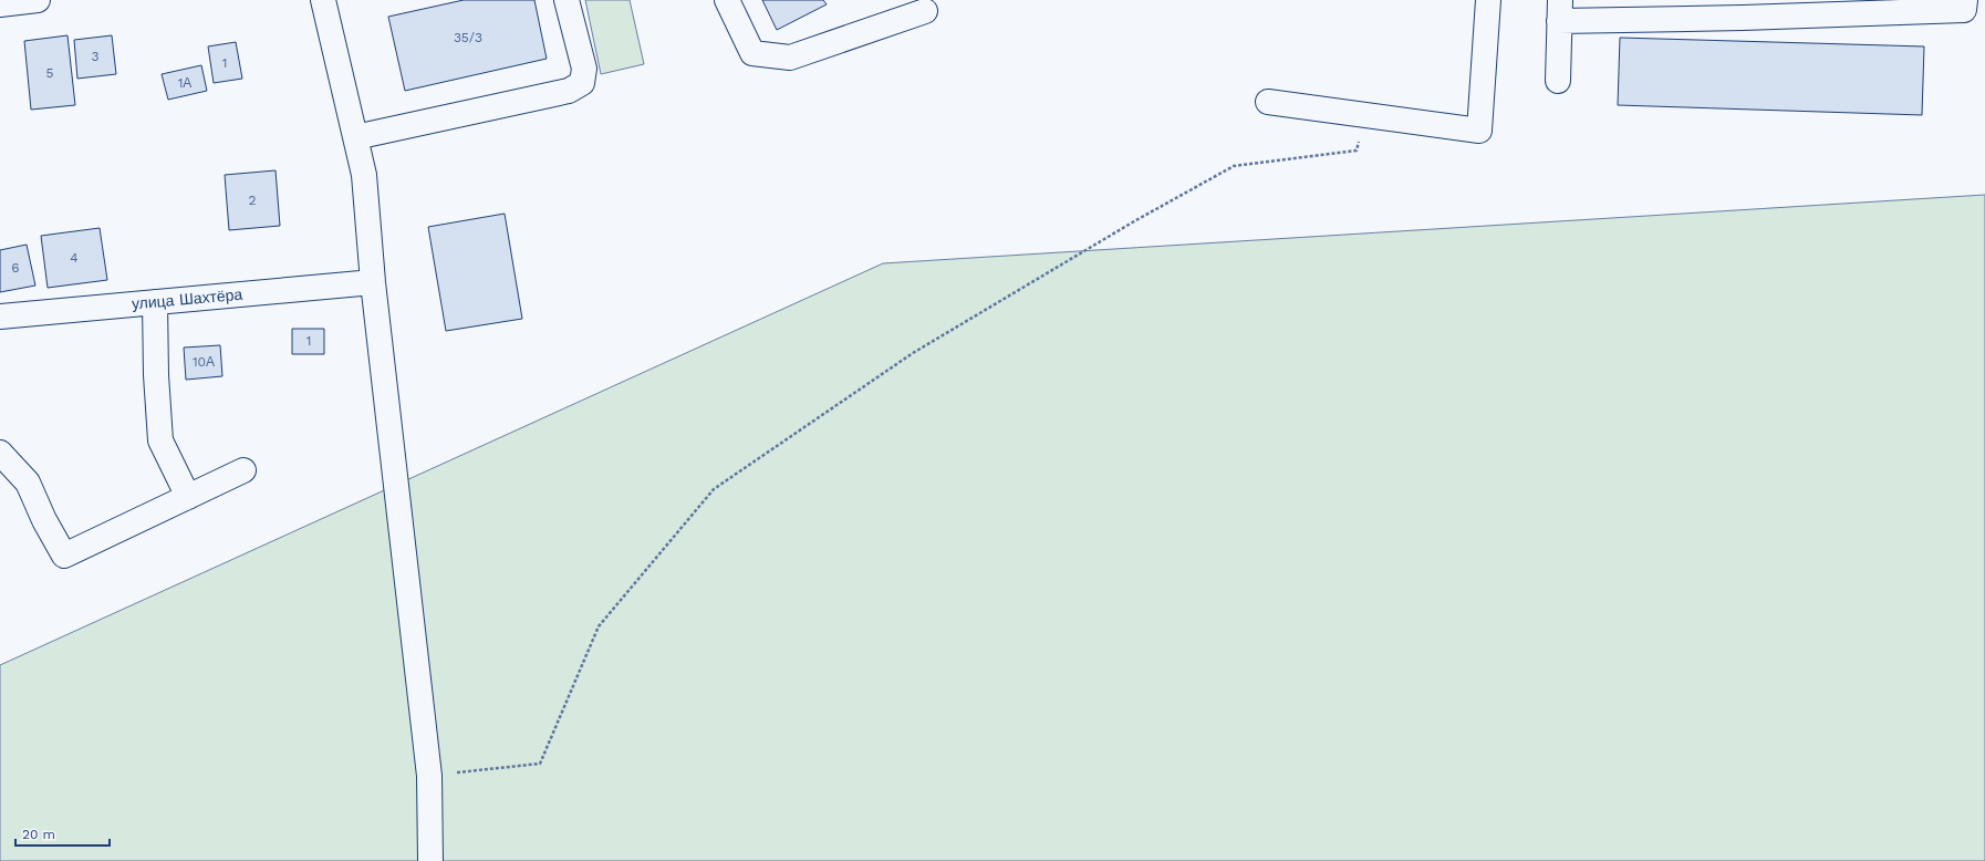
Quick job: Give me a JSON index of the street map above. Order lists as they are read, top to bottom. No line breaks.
{"streets":{"street":["улица Шахтёра"]},"house_numbers":["35/3","3","1","5","1А","2","4","6","1","10А"],"scale_bar":"20 m"}
